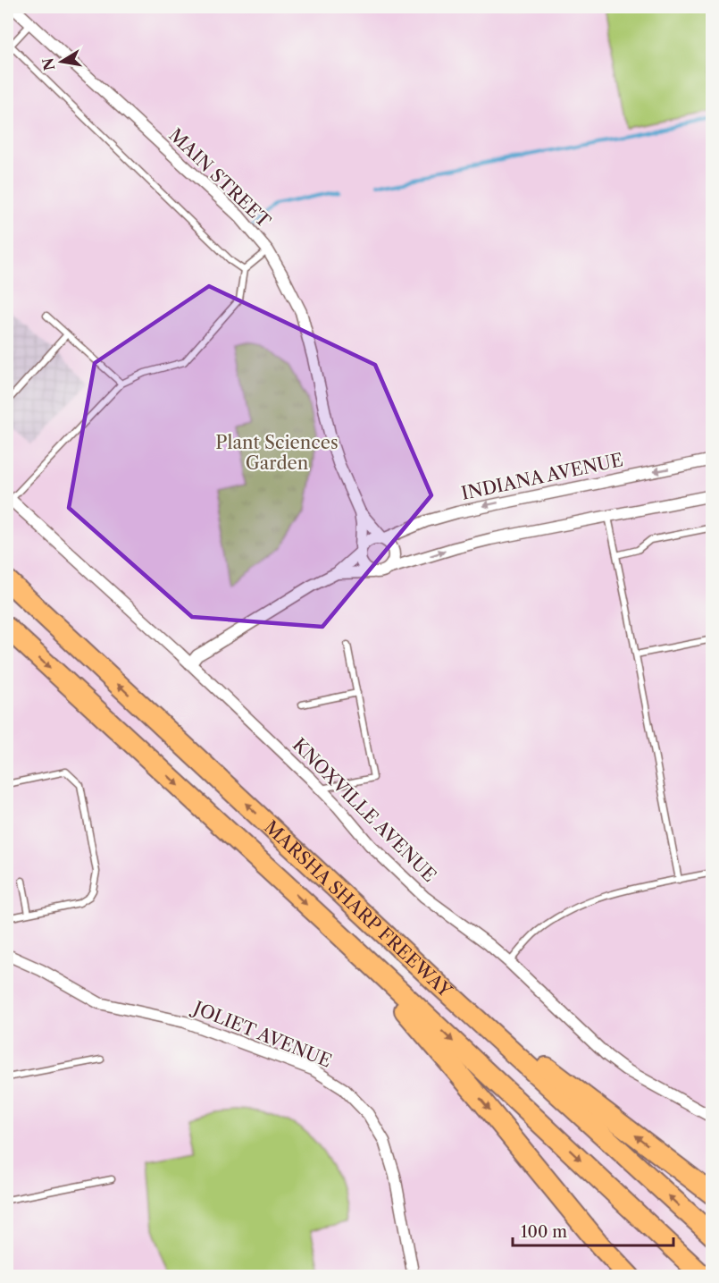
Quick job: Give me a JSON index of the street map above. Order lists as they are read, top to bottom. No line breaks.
{"streets":{"highway":["MARSHA SHARP FREEWAY"],"street":["MAIN STREET","INDIANA AVENUE","KNOXVILLE AVENUE","JOLIET AVENUE"]},"crossings":[["MAIN STREET","INDIANA AVENUE"]],"parks":["Plant Sciences Garden"],"scale_bar":"100 m","north":"left"}
